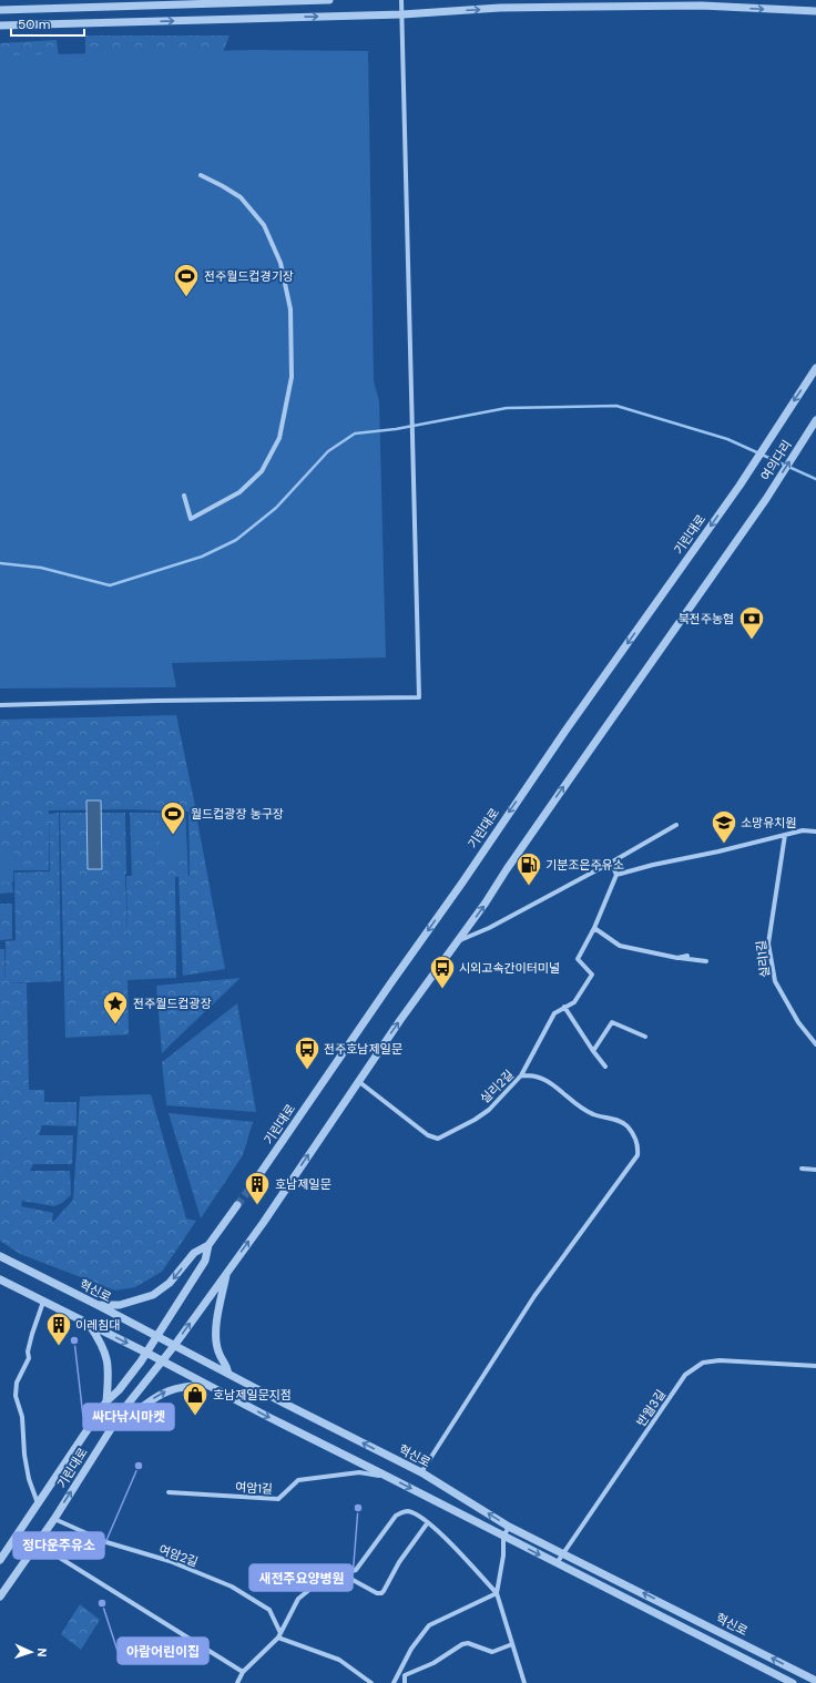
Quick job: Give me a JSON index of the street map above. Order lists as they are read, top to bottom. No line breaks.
{"streets":{"street":["여의다리","기린대로","실리1길","실리2길","혁신로","반월3길","여암1길","여암2길"]},"crossings":[["여의다리","기린대로"],["기린대로","실리2길"],["기린대로","혁신로"],["기린대로","여암2길"],["혁신로","반월3길"],["혁신로","여암1길"]],"places":{"sports":["전주월드컵경기장","월드컵광장 농구장"],"bank":["북전주농협"],"school or university":["소망유치원"],"fuel station":["기분조은주유소"],"bus stop":["시외고속간이터미널","전주호남제일문"],"place":["전주월드컵광장"],"building":["호남제일문","이레침대"],"other":["싸다낚시마켓","정다운주유소","새전주요양병원","아람어린이집"],"shop":["호남제일문지점"]},"scale_bar":"50 m","north":"right"}
